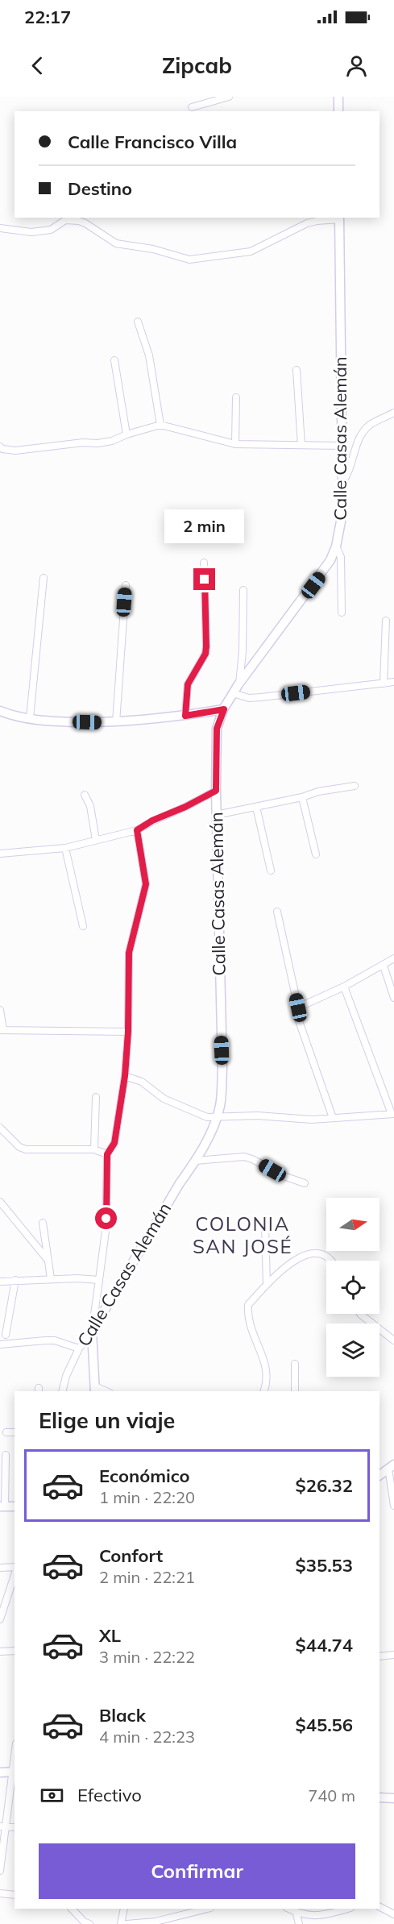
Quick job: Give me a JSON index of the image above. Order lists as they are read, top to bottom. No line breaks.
{"streets":{"street":["Calle Casas Alemán"]},"districts":["COLONIA SAN JOSÉ"],"north":"right","page":{"status":"22:17","header":"Zipcab","banner":["Calle Francisco Villa","Destino"],"bubble":"2 min","heading":"Elige un viaje","list":[{"name":"Económico","note":"1 min · 22:20","value":"$26.32"},{"name":"Confort","note":"2 min · 22:21","value":"$35.53"},{"name":"XL","note":"3 min · 22:22","value":"$44.74"},{"name":"Black","note":"4 min · 22:23","value":"$45.56"}],"pay":["Efectivo","740 m"],"buttons":"Confirmar"}}
